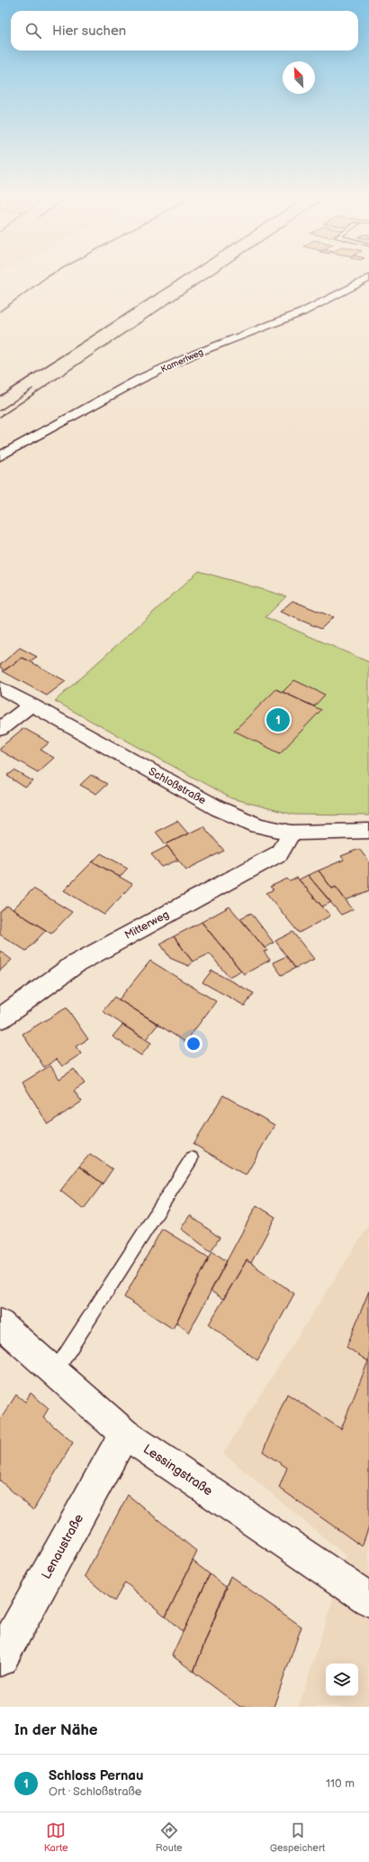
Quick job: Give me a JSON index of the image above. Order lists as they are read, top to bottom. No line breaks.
{"streets":{"street":["Kamerlweg","Schloßstraße","Mitterweg","Lessingstraße","Lenaustraße"]},"crossings":[["Schloßstraße","Mitterweg"],["Lessingstraße","Lenaustraße"]],"north":"top left","page":{"search":"Hier suchen","pins":"1","heading":"In der Nähe","list":[{"mark":"1","name":"Schloss Pernau","note":"Ort · Schloßstraße","value":"110 m"}],"nav":["Karte","Route","Gespeichert"]}}
